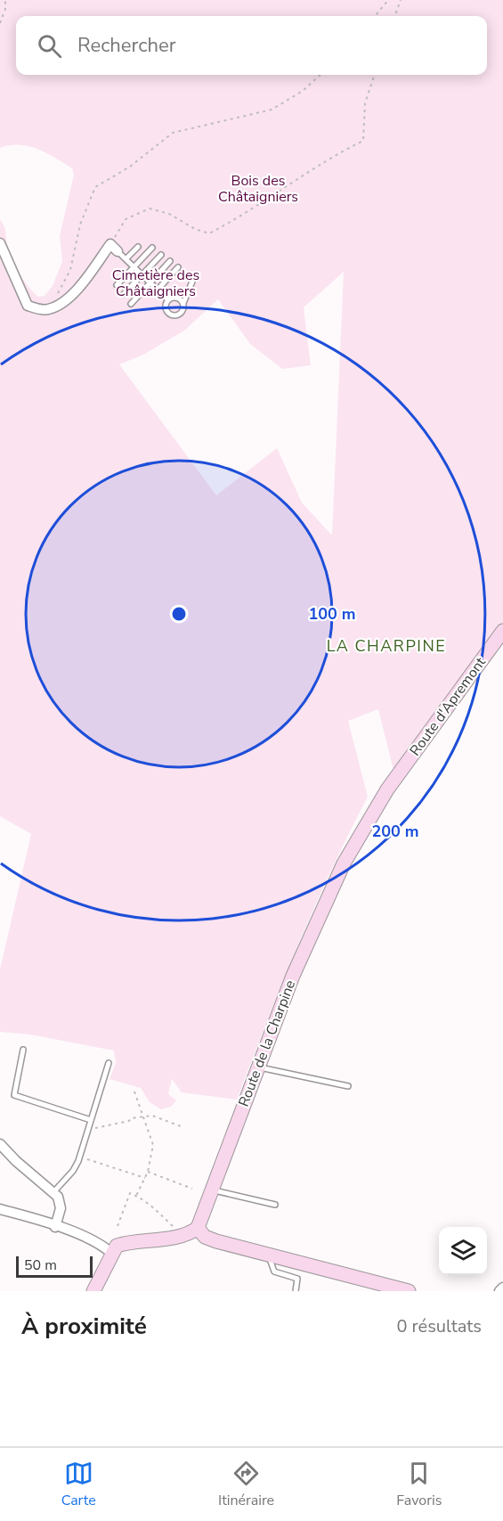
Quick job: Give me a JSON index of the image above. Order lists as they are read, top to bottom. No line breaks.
{"streets":{"main road":["Route d'Apremont","Route de la Charpine"]},"crossings":[["Route d'Apremont","Route de la Charpine"]],"districts":["LA CHARPINE"],"parks":["Bois des Châtaigniers","Cimetière des Châtaigniers"],"scale_bar":"50 m","page":{"search":"Rechercher","scale":"50 m","heading":["À proximité","0 résultats"],"nav":["Carte","Itinéraire","Favoris"]},"rings":["100 m","200 m"]}
